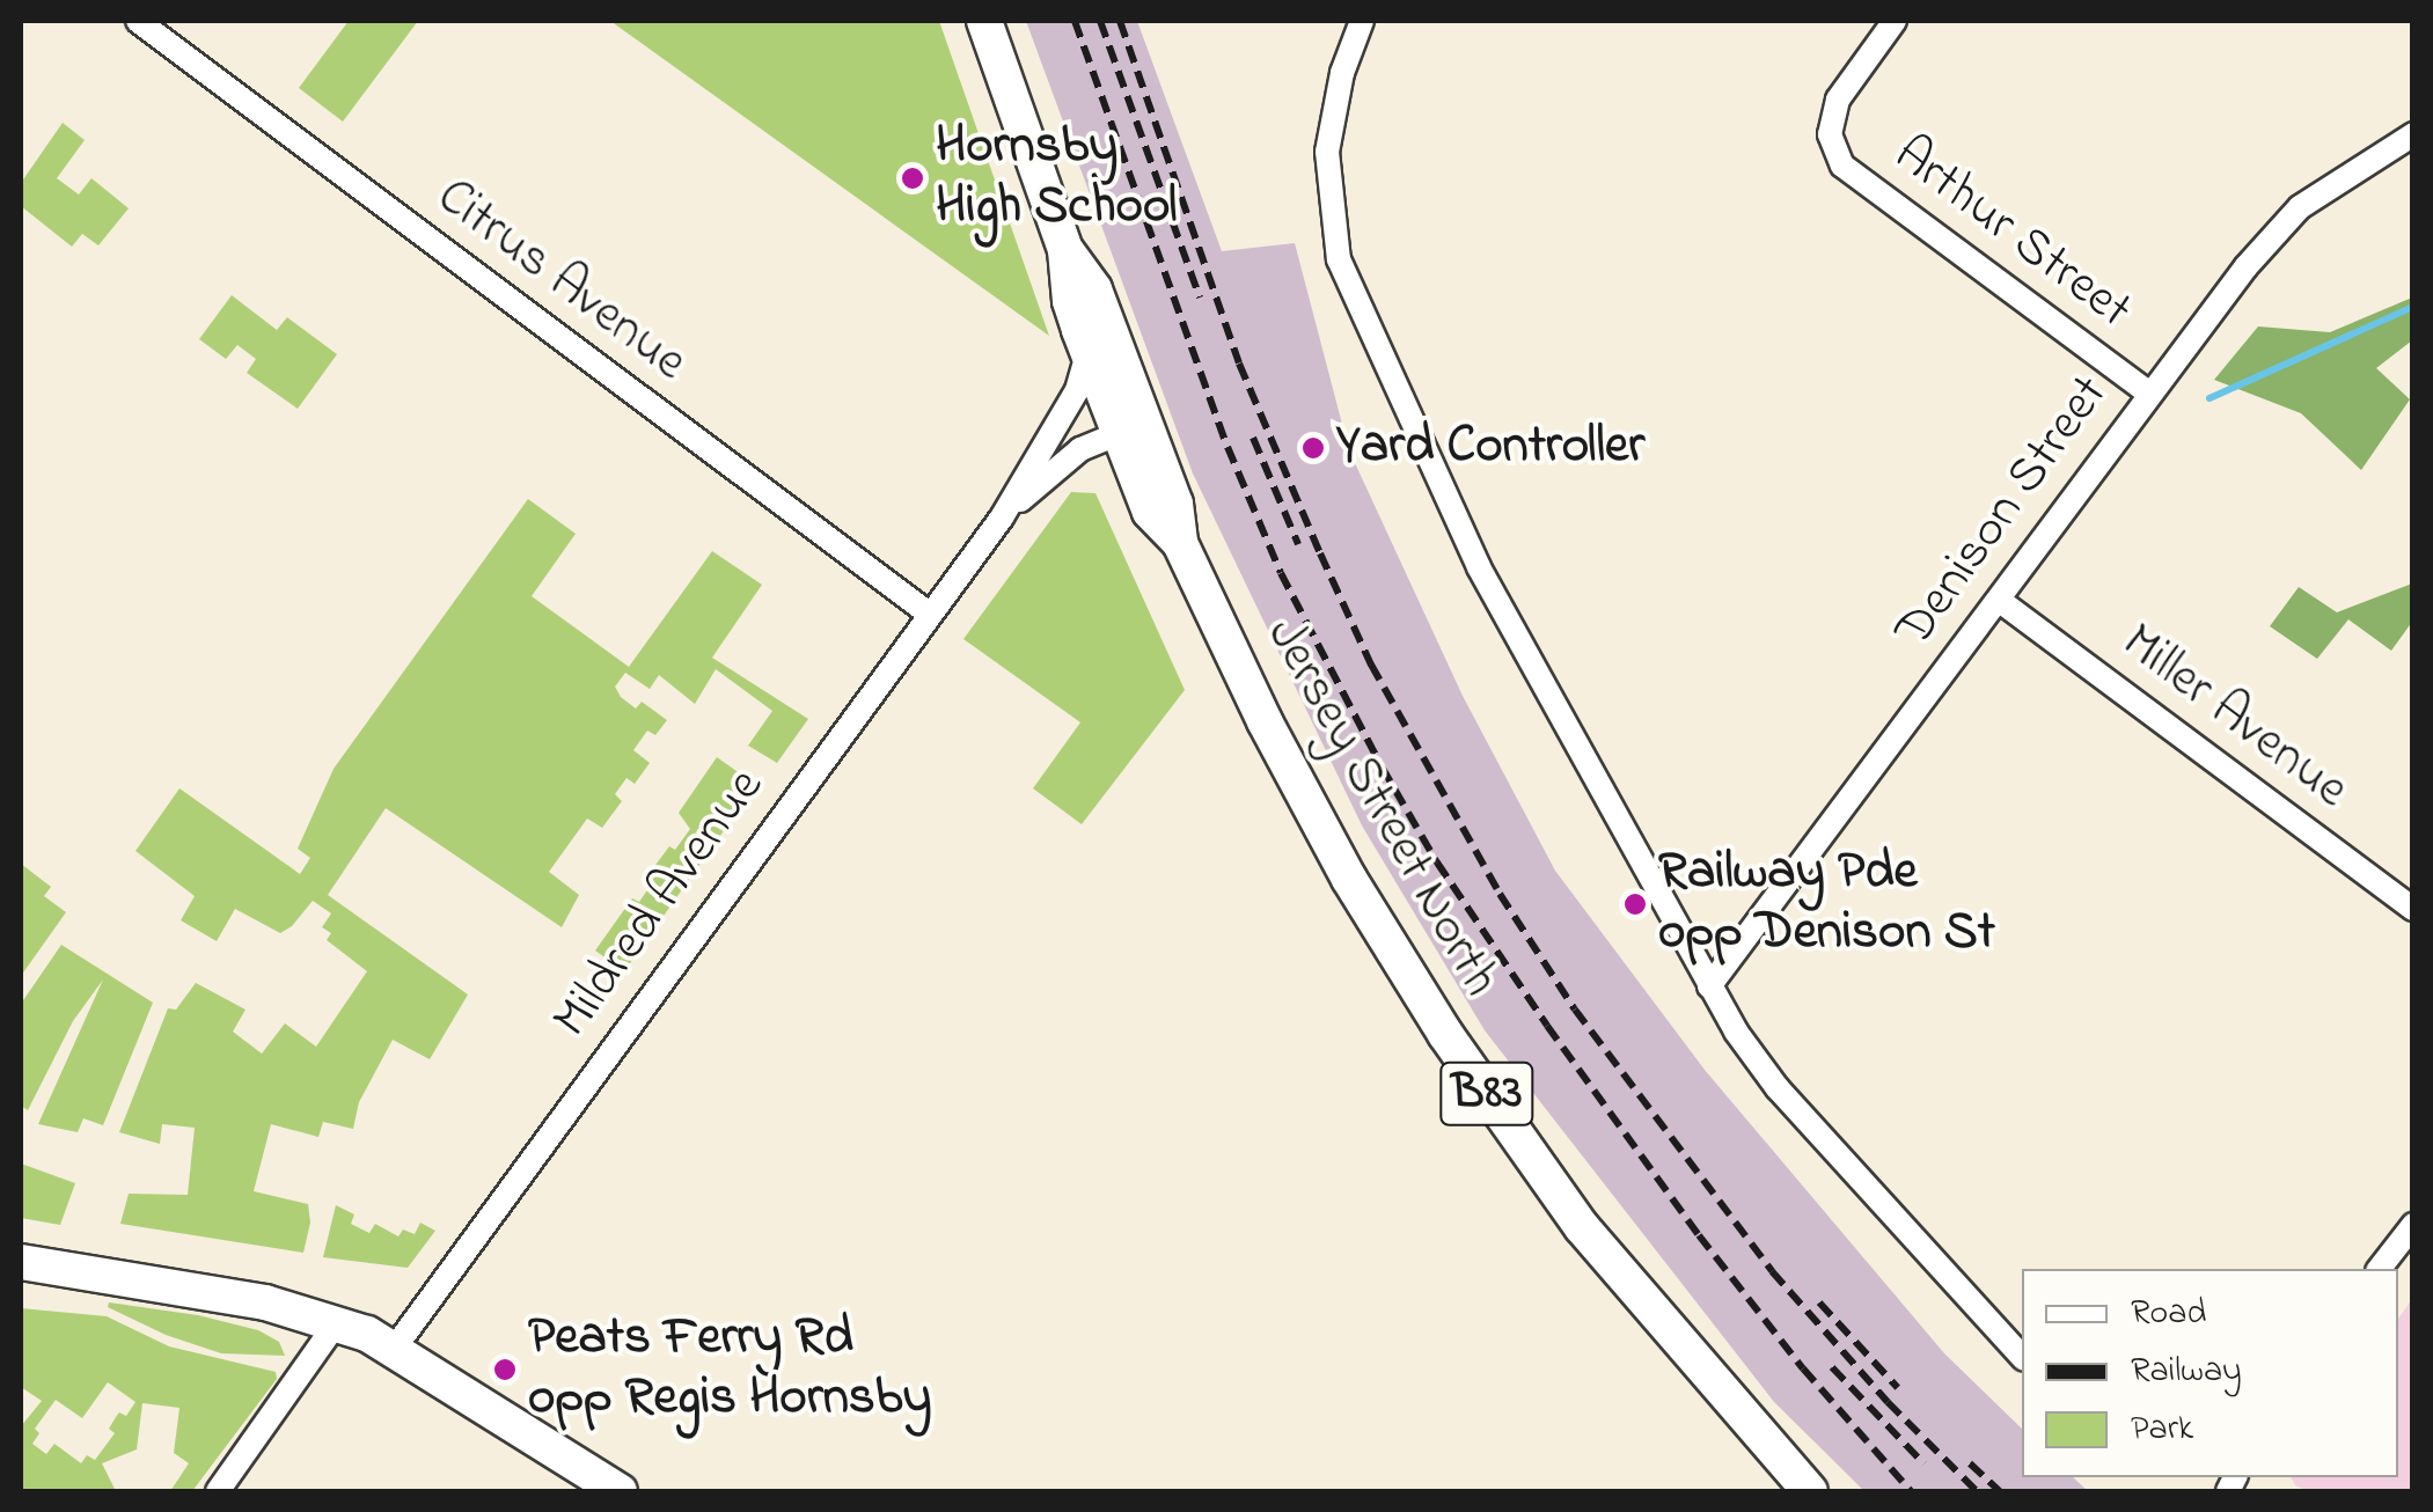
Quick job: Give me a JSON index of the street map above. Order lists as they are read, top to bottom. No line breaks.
{"streets":{"main road":["Jersey Street North","B83"],"street":["Arthur Street","Citrus Avenue","Denison Street","Miller Avenue","Mildred Avenue"]},"crossings":[["Arthur Street","Denison Street"],["Citrus Avenue","Mildred Avenue"],["Denison Street","Miller Avenue"],["Jersey Street North","Mildred Avenue"]],"places":["Hornsby High School","Yard Controller","Railway Pde opp Denison St","Peats Ferry Rd opp Regis Hornsby"],"legend":["Road","Railway","Park"]}
